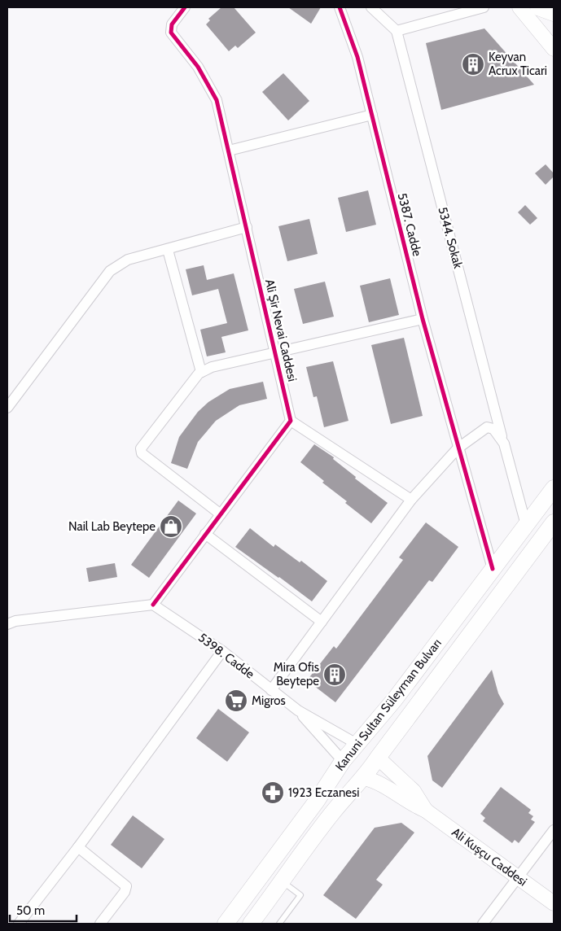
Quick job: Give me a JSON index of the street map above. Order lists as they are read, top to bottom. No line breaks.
{"streets":{"main road":["Kanuni Sultan Süleyman Bulvarı"],"street":["5387. Cadde","5344. Sokak","Ali Şir Nevai Caddesi","5398. Cadde","Ali Kuşçu Caddesi"]},"crossings":[["5387. Cadde","Kanuni Sultan Süleyman Bulvarı"],["5344. Sokak","Kanuni Sultan Süleyman Bulvarı"],["5398. Cadde","Kanuni Sultan Süleyman Bulvarı"],["Kanuni Sultan Süleyman Bulvarı","Ali Kuşçu Caddesi"]],"places":{"building":["Keyvan Acrux Ticari","Mira Ofis Beytepe"],"shop":["Nail Lab Beytepe"],"supermarket":["Migros"],"pharmacy":["1923 Eczanesi"]},"scale_bar":"50 m"}
